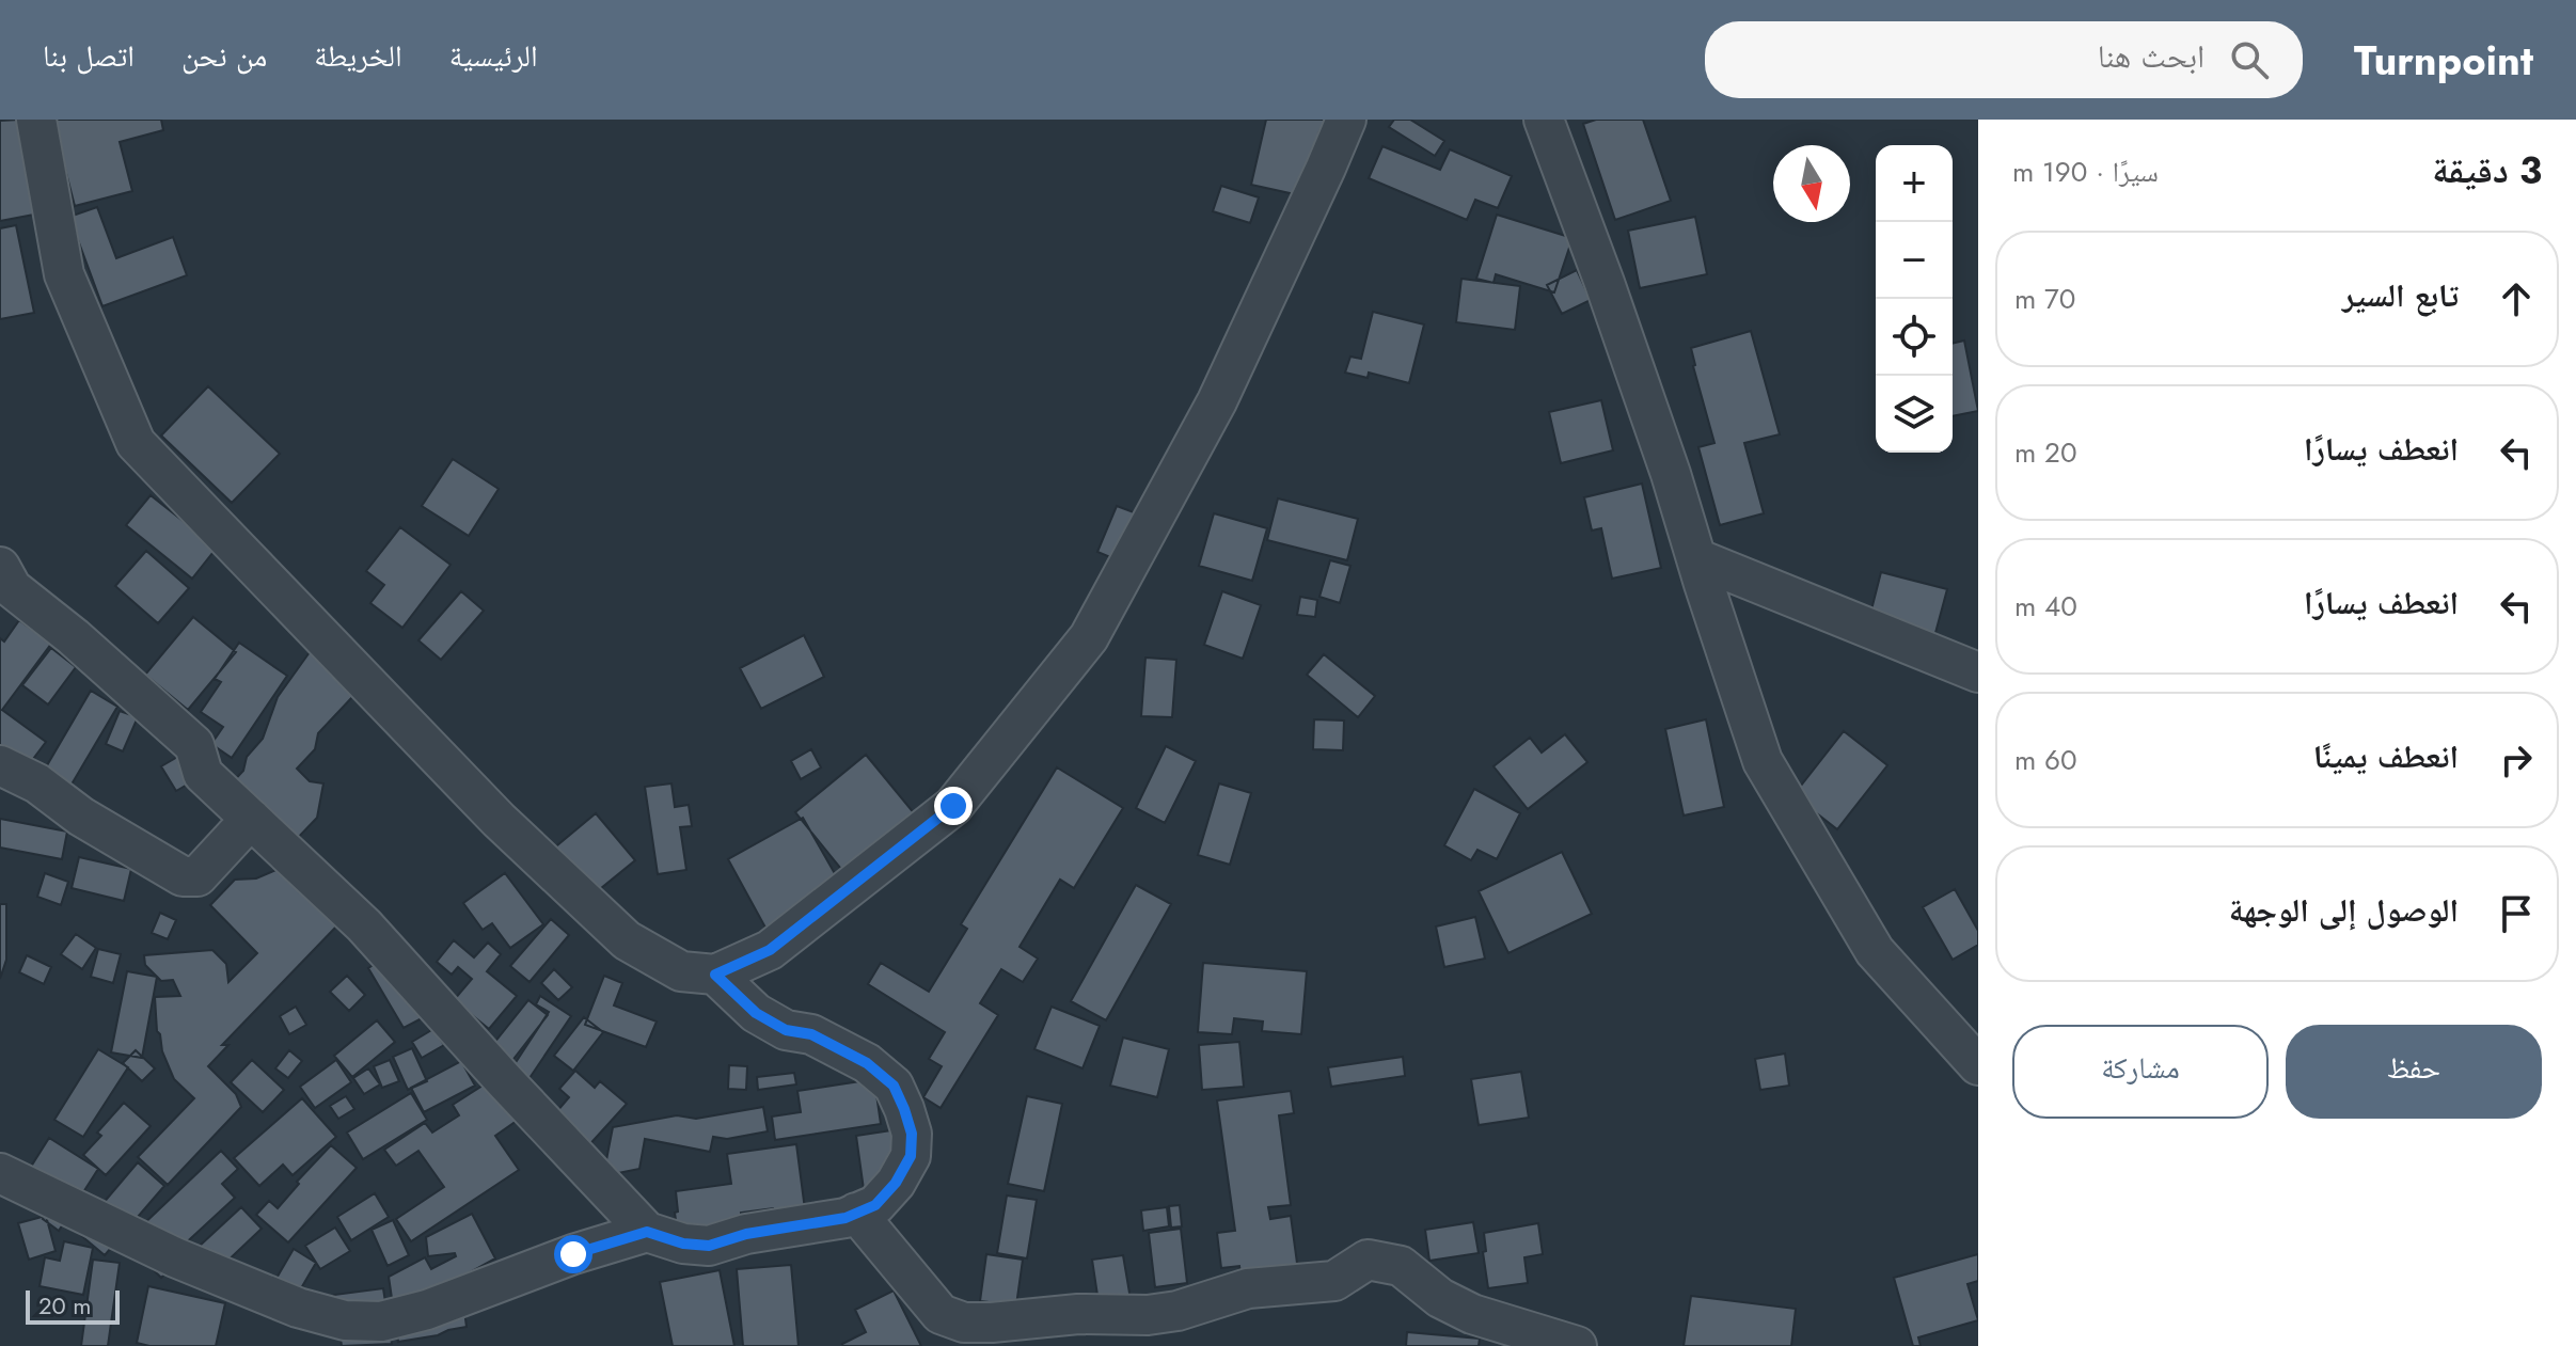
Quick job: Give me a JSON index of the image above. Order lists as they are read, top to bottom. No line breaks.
{"scale_bar":"20 m","north":"bottom","page":{"header":"Turnpoint","search":"ابحث هنا","nav":["الرئيسية","الخريطة","من نحن","اتصل بنا"],"heading":["3 دقيقة","سيرًا · 190 m"],"map_buttons":["+","−"],"list":[["تابع السير","70 m"],["انعطف يسارًا","20 m"],["انعطف يسارًا","40 m"],["انعطف يمينًا","60 m"],"الوصول إلى الوجهة"],"buttons":["حفظ","مشاركة"],"scale":"20 m"}}
